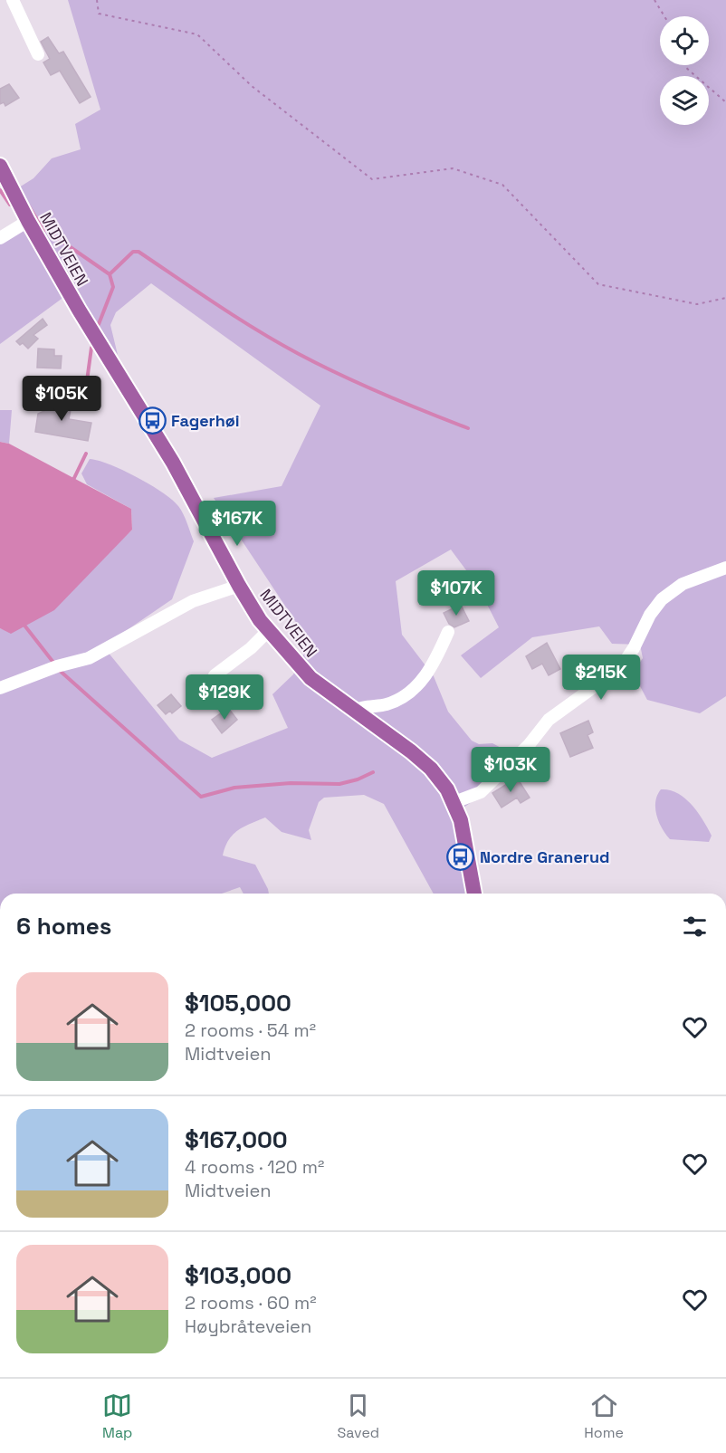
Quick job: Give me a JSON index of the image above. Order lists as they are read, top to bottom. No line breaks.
{"streets":{"main road":["MIDTVEIEN"]},"places":{"bus stop":["Fagerhøi","Nordre Granerud"]},"page":{"price":["$105K","$167K","$107K","$215K","$129K","$103K"],"heading":"6 homes","list":[{"name":"$105,000","note":"2 rooms · 54 m² · Midtveien"},{"name":"$167,000","note":"4 rooms · 120 m² · Midtveien"},{"name":"$103,000","note":"2 rooms · 60 m² · Høybråteveien"}],"tabs":["Map","Saved","Home"]}}
